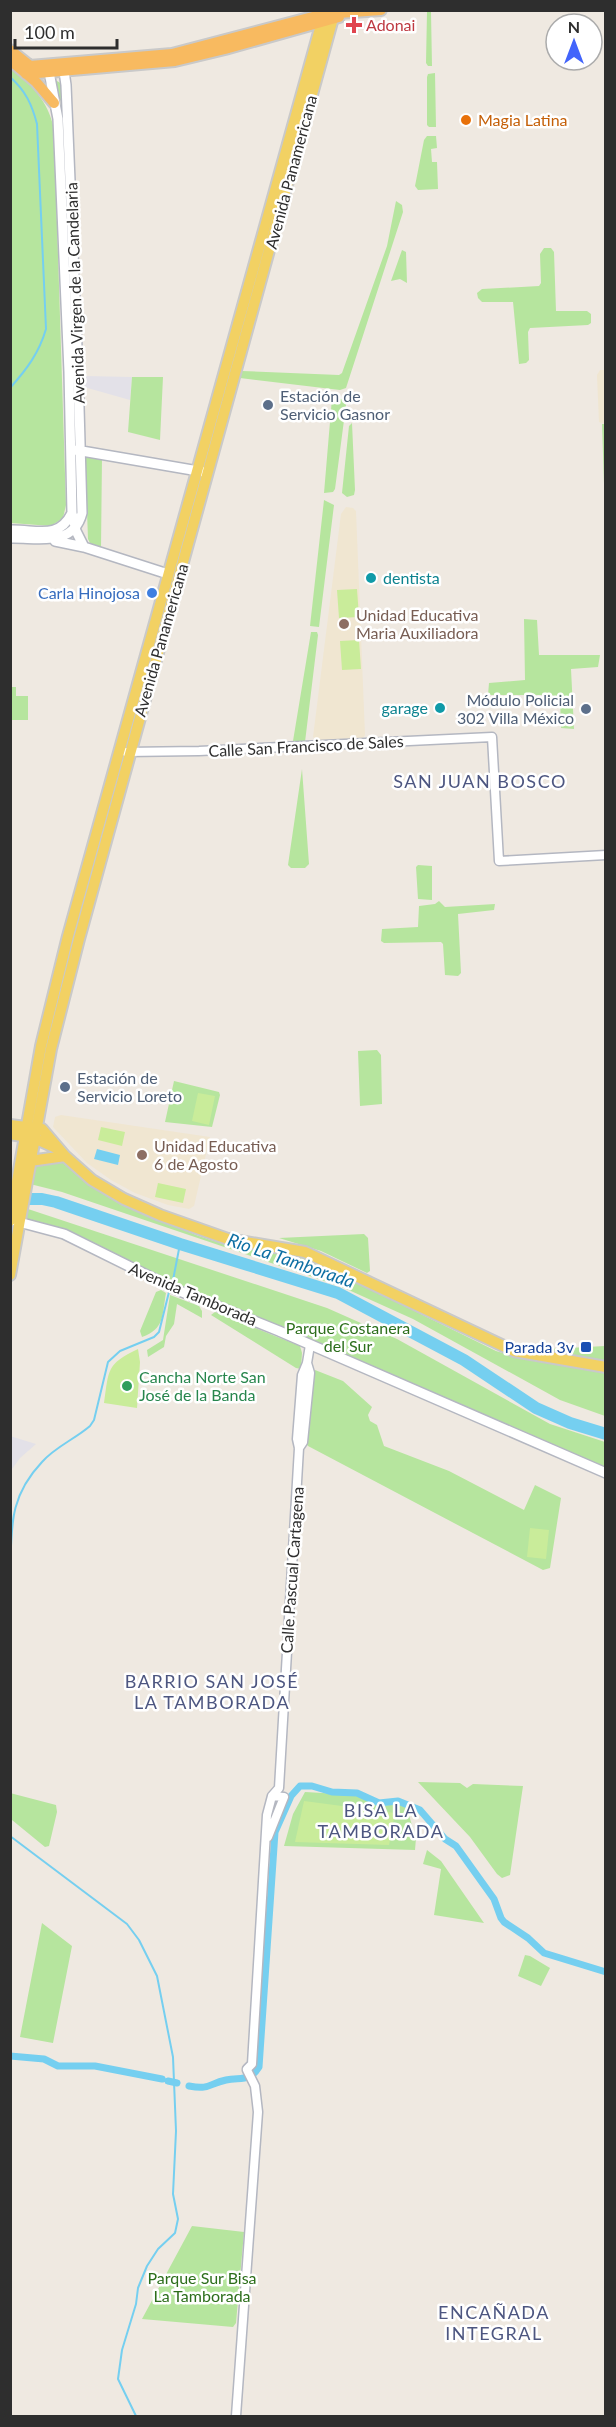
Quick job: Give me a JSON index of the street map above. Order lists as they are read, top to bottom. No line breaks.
{"streets":{"main road":["Avenida Panamericana","Avenida Virgen de la Candelaria","Avenida Tamborada"],"street":["Calle San Francisco de Sales","Calle Pascual Cartagena"]},"crossings":[["Avenida Panamericana","Calle San Francisco de Sales"],["Avenida Panamericana","Avenida Tamborada"],["Avenida Tamborada","Calle Pascual Cartagena"]],"districts":["SAN JUAN BOSCO","BARRIO SAN JOSÉ LA TAMBORADA","BISA LA TAMBORADA","ENCAÑADA INTEGRAL"],"water":["Río La Tamborada"],"parks":["Parque Costanera del Sur","Parque Sur Bisa La Tamborada"],"places":{"health":["Adonai"],"other":["Magia Latina","Estación de Servicio Gasnor","dentista","Carla Hinojosa","Unidad Educativa Maria Auxiliadora","garage","Módulo Policial 302 Villa México","Estación de Servicio Loreto","Unidad Educativa 6 de Agosto","Cancha Norte San José de la Banda"],"transit":["Parada 3v"]},"scale_bar":"100 m","north":"top"}
